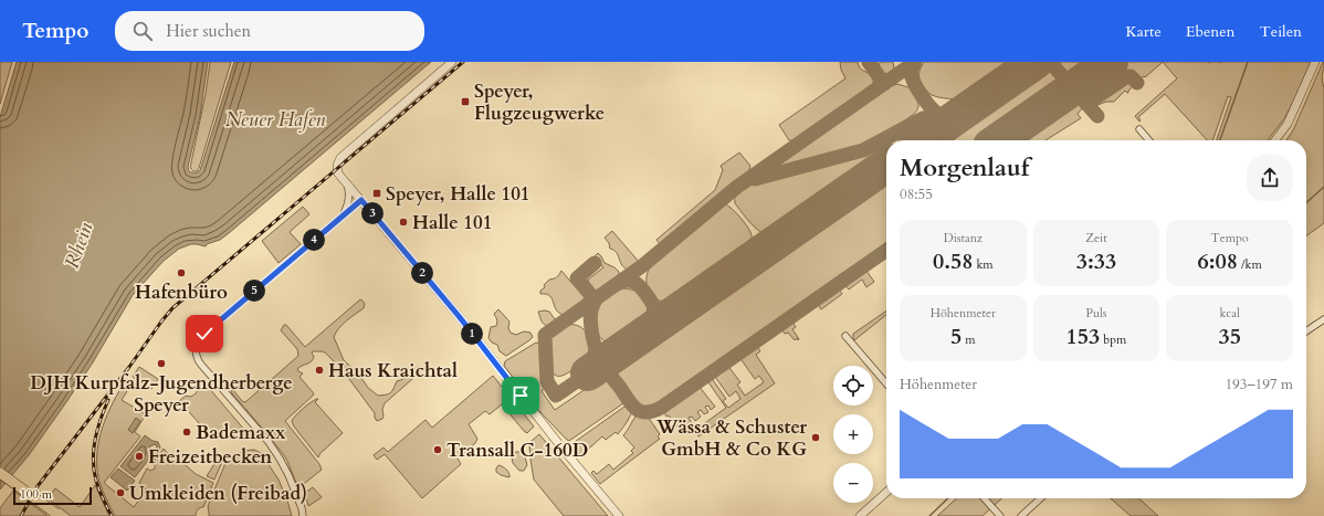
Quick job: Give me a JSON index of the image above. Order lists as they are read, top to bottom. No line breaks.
{"water":["Neuer Hafen","Rhein"],"places":{"transit":["Speyer, Flugzeugwerke","Speyer, Halle 101"],"other":["Halle 101","Hafenbüro","DJH Kurpfalz-Jugendherberge Speyer","Haus Kraichtal","Bademaxx","Wässa & Schuster GmbH & Co KG","Transall C-160D","Freizeitbecken","Umkleiden (Freibad)"]},"scale_bar":"100 m","page":{"header":"Tempo","search":"Hier suchen","nav":["Karte","Ebenen","Teilen"],"heading":["Morgenlauf","08:55"],"pins":["3","4","2","5","1"],"stats":[["Distanz","0.58 km"],["Zeit","3:33"],["Tempo","6:08 /km"],["Höhenmeter","5 m"],["Puls","153 bpm"],["kcal","35"]],"map_buttons":["+","−"],"chart":["Höhenmeter","193–197 m"],"scale":"100 m"}}
